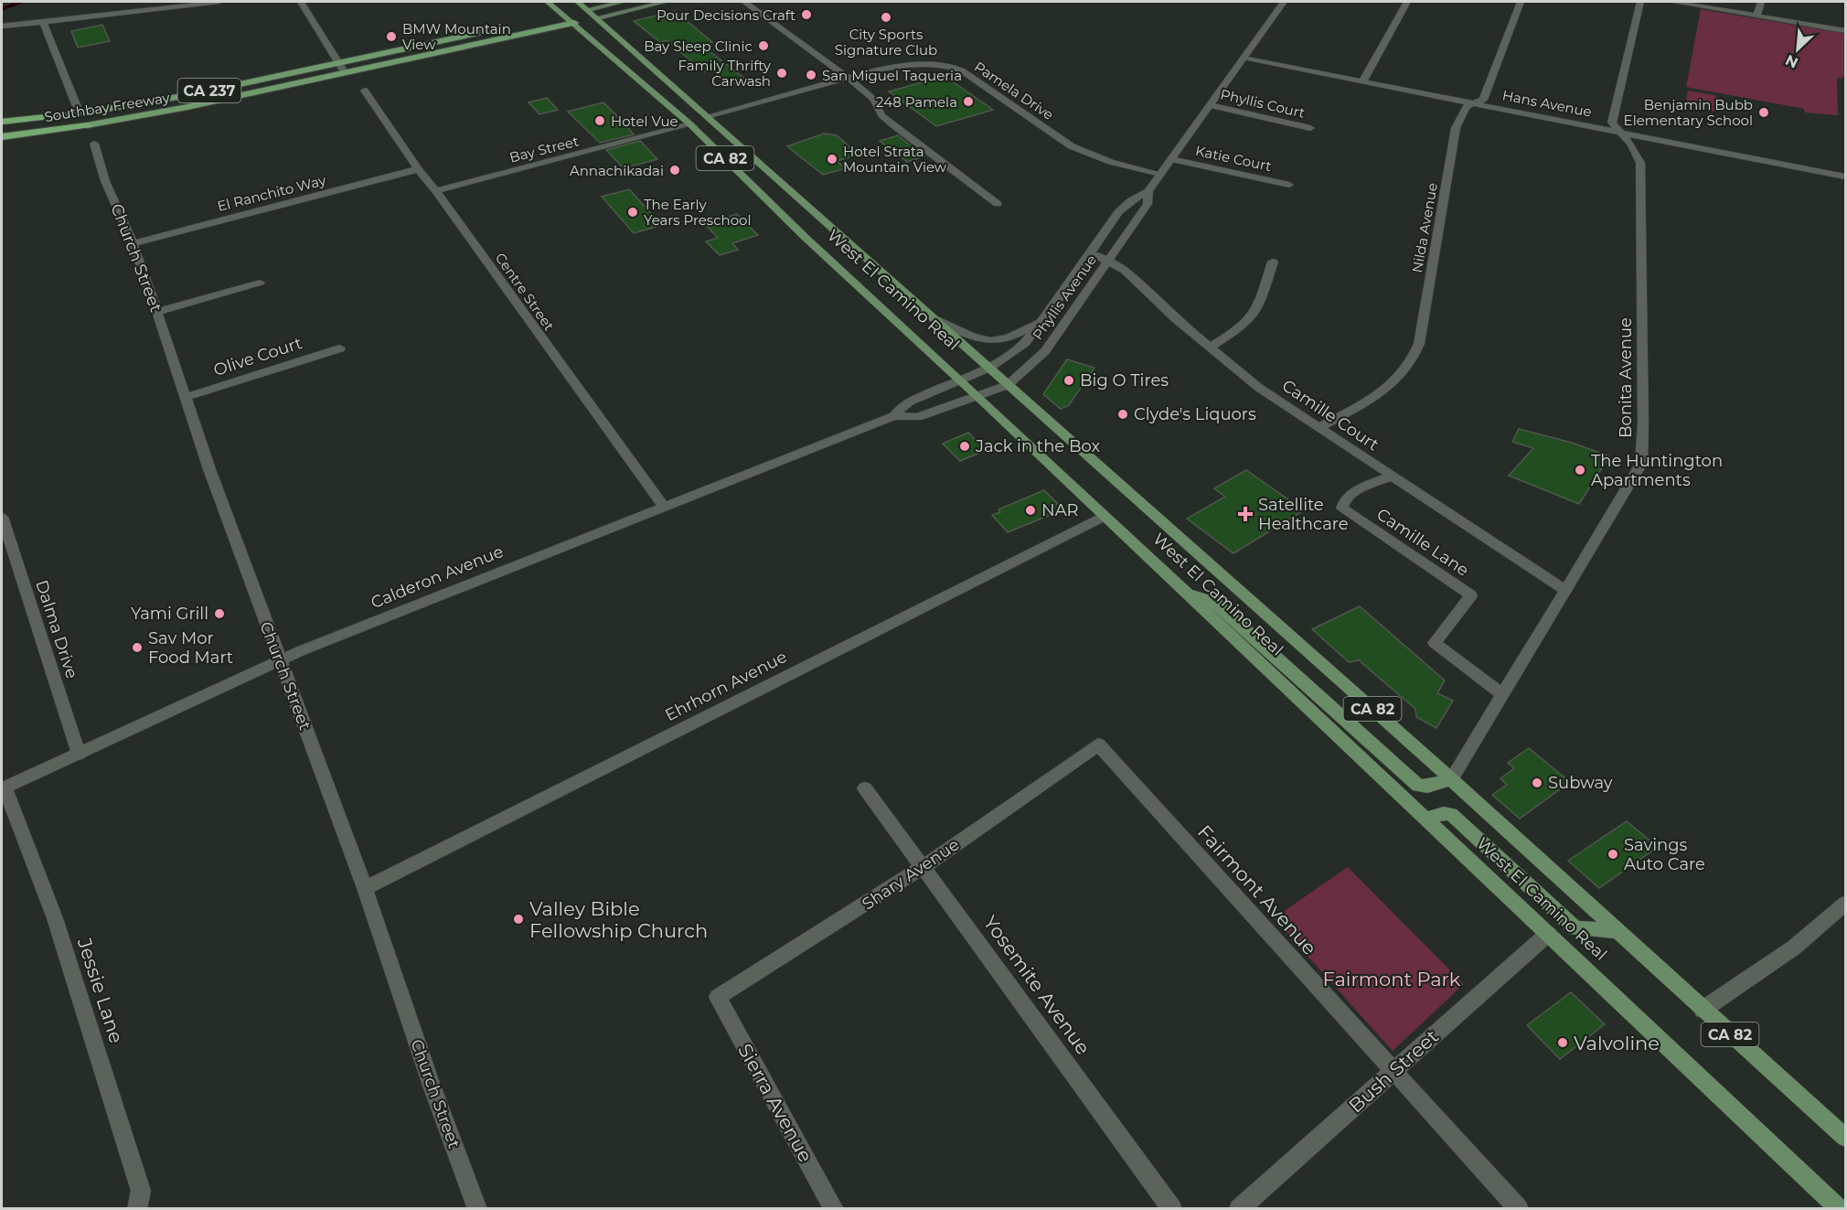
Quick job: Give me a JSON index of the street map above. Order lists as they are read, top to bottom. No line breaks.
{"streets":{"highway":["CA 237","Southbay Freeway"],"main road":["CA 82","West El Camino Real"],"street":["Pamela Drive","Phyllis Court","Hans Avenue","Bay Street","Katie Court","El Ranchito Way","Nilda Avenue","Church Street","Centre Street","Phyllis Avenue","Olive Court","Bonita Avenue","Camille Court","Camille Lane","Calderon Avenue","Dalma Drive","Ehrhorn Avenue","Shary Avenue","Fairmont Avenue","Yosemite Avenue","Jessie Lane","Bush Street","Sierra Avenue"]},"crossings":[["CA 237","Southbay Freeway"],["Pamela Drive","Phyllis Avenue"],["Phyllis Court","Phyllis Avenue"],["Hans Avenue","Nilda Avenue"],["Hans Avenue","Phyllis Avenue"],["Hans Avenue","Bonita Avenue"],["Southbay Freeway","West El Camino Real"],["Bay Street","West El Camino Real"],["Bay Street","Centre Street"],["CA 82","West El Camino Real"],["Katie Court","Phyllis Avenue"],["El Ranchito Way","Church Street"],["El Ranchito Way","Centre Street"],["Nilda Avenue","Camille Court"],["Church Street","Olive Court"],["Church Street","Calderon Avenue"],["Church Street","Ehrhorn Avenue"],["West El Camino Real","Phyllis Avenue"],["West El Camino Real","Bonita Avenue"],["West El Camino Real","Calderon Avenue"],["West El Camino Real","Ehrhorn Avenue"],["West El Camino Real","Bush Street"],["Centre Street","Calderon Avenue"],["Phyllis Avenue","Camille Court"],["Phyllis Avenue","Calderon Avenue"],["Bonita Avenue","Camille Court"],["Bonita Avenue","Camille Lane"],["Camille Court","Camille Lane"],["Calderon Avenue","Dalma Drive"],["Calderon Avenue","Jessie Lane"],["Shary Avenue","Fairmont Avenue"],["Shary Avenue","Yosemite Avenue"],["Shary Avenue","Sierra Avenue"],["Fairmont Avenue","Bush Street"]],"parks":["Fairmont Park"],"places":{"other":["Pour Decisions Craft","City Sports Signature Club","BMW Mountain View","Bay Sleep Clinic","Family Thrifty Carwash","San Miguel Taqueria","248 Pamela","Benjamin Bubb Elementary School","Hotel Vue","Hotel Strata Mountain View","Annachikadai","The Early Years Preschool","Big O Tires","Clyde's Liquors","Jack in the Box","The Huntington Apartments","NAR","Yami Grill","Sav Mor Food Mart","Subway","Savings Auto Care","Valley Bible Fellowship Church","Valvoline"],"health":["Satellite Healthcare"]},"north":"bottom left"}
